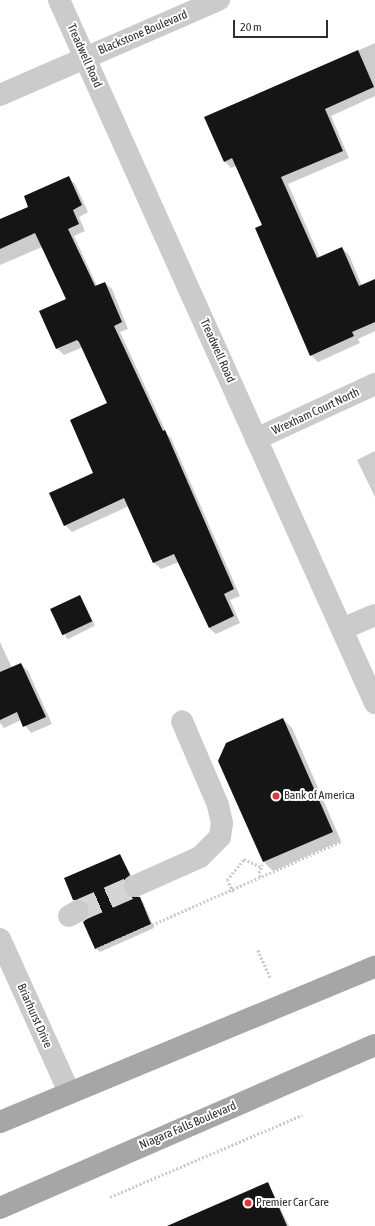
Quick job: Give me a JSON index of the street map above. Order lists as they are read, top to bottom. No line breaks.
{"streets":{"main road":["Niagara Falls Boulevard"],"street":["Blackstone Boulevard","Treadwell Road","Wrexham Court North","Briarhurst Drive"]},"crossings":[["Blackstone Boulevard","Treadwell Road"],["Treadwell Road","Wrexham Court North"]],"places":["Bank of America","Premier Car Care"],"scale_bar":"20 m"}
